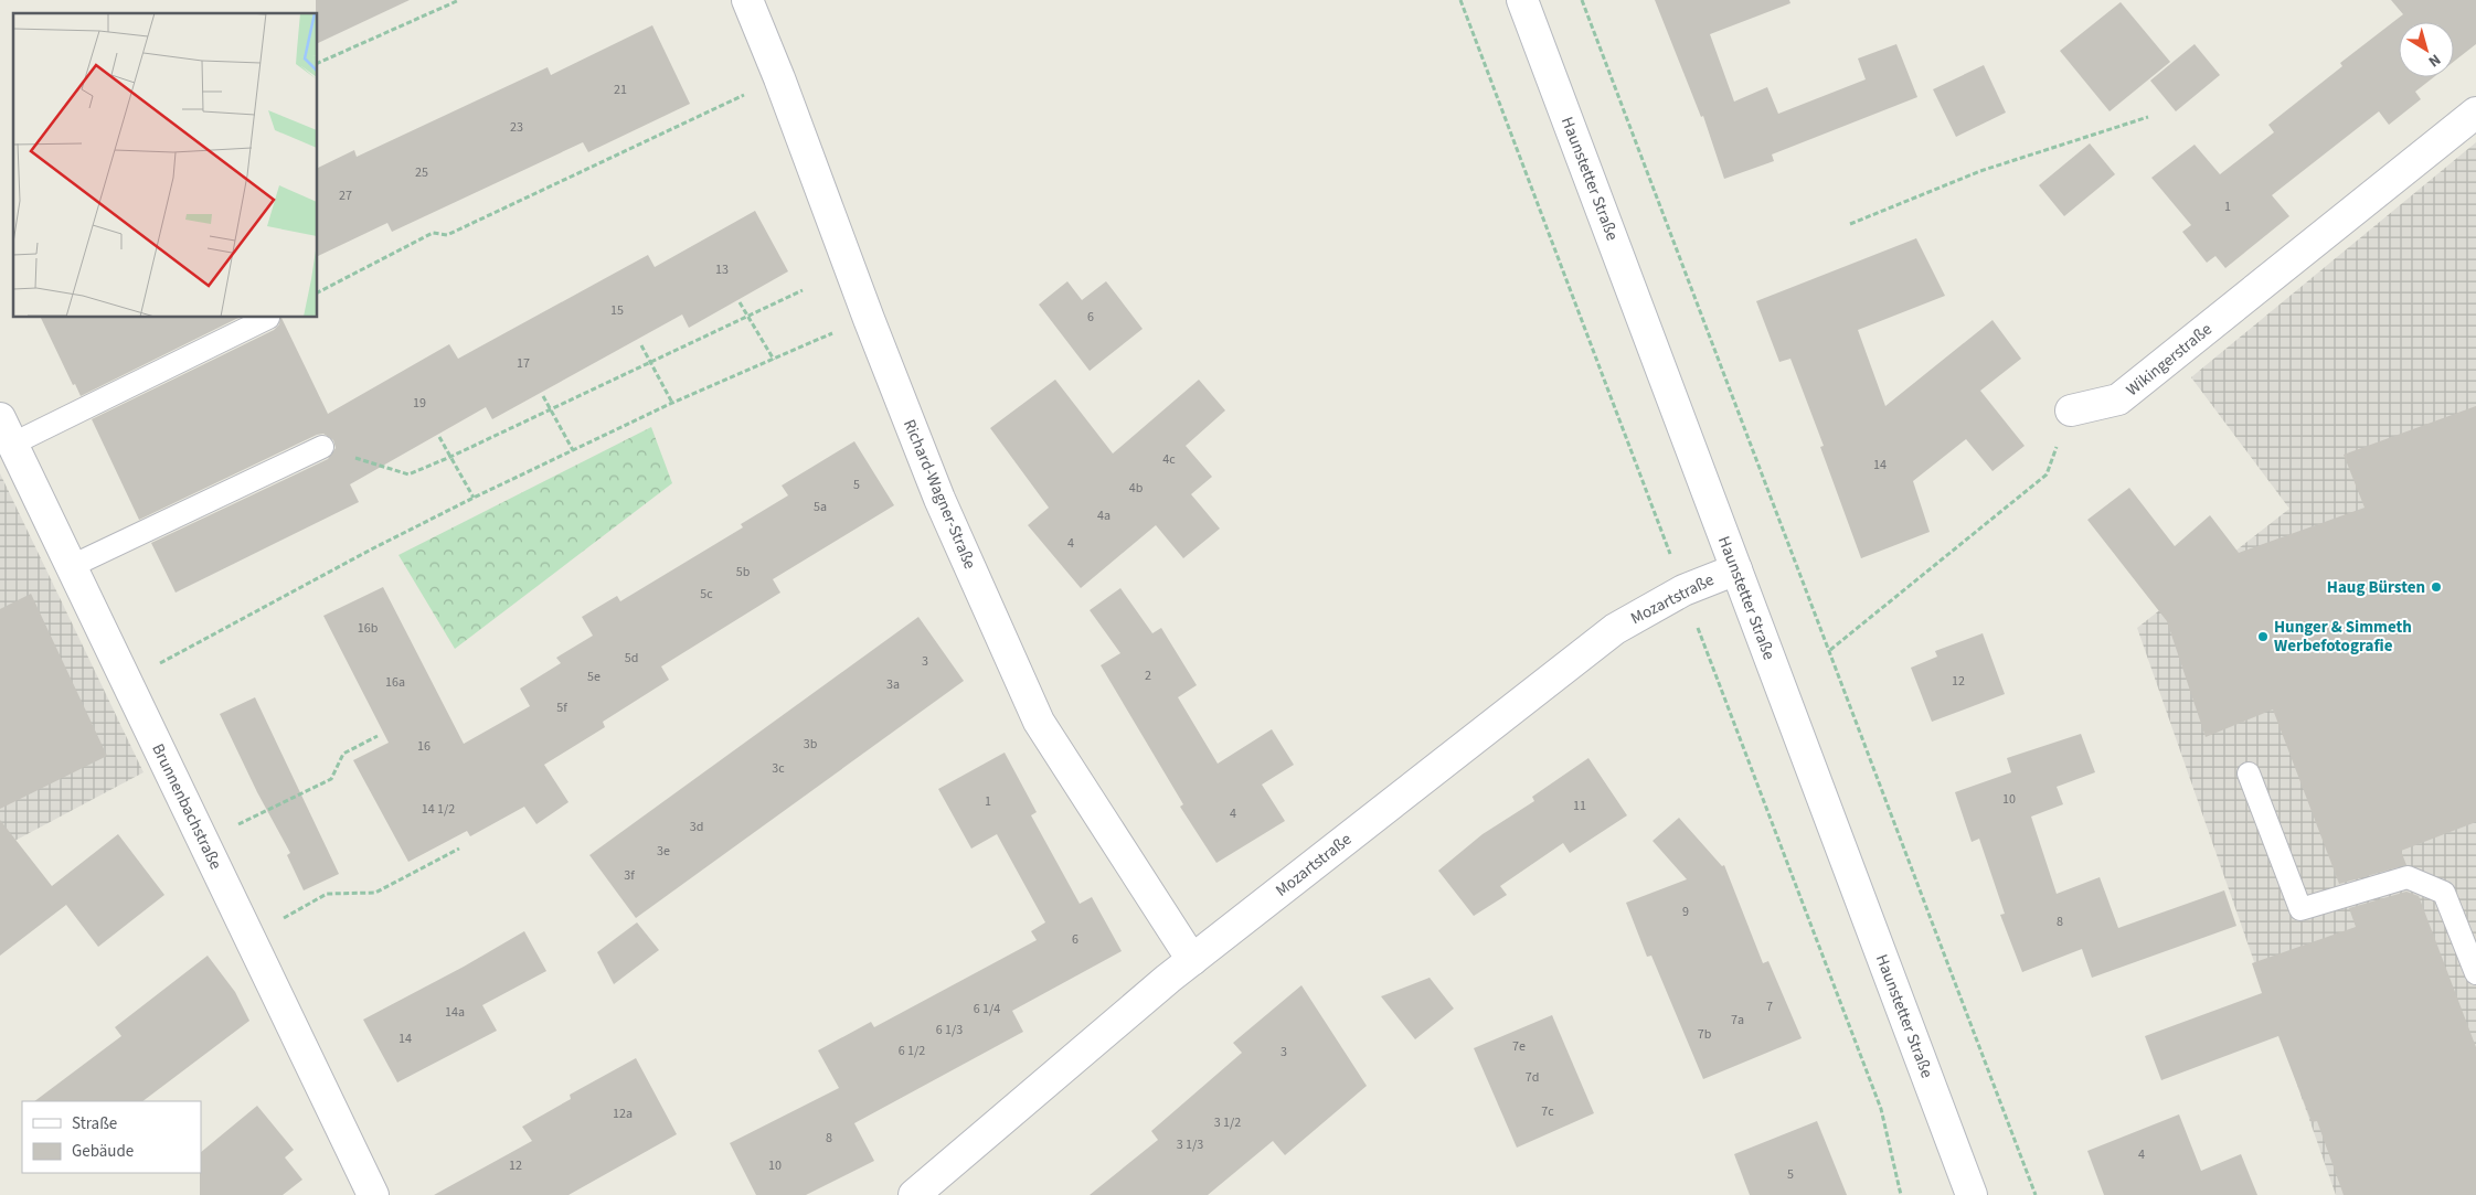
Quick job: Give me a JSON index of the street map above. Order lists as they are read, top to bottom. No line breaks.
{"streets":{"street":["Haunstetter Straße","Wikingerstraße","Richard-Wagner-Straße","Mozartstraße","Brunnenbachstraße"]},"crossings":[["Haunstetter Straße","Mozartstraße"],["Richard-Wagner-Straße","Mozartstraße"]],"places":["Haug Bürsten","Hunger & Simmeth Werbefotografie"],"house_numbers":["21","23","25","27","1","13","15","6","17","19","4c","14","5","4b","5a","4a","4","5b","5c","16b","5d","3","2","5e","12","16a","3a","5f","3b","16","3c","10","1","11","14 1/2","4","3d","3e","3f","9","8","6","7","6 1/4","14a","7a","6 1/3","7b","14","7e","6 1/2","3","7d","7c","12a","3 1/2","8","3 1/3","4","12","10","5"],"legend":["Straße","Gebäude"],"north":"bottom right"}
